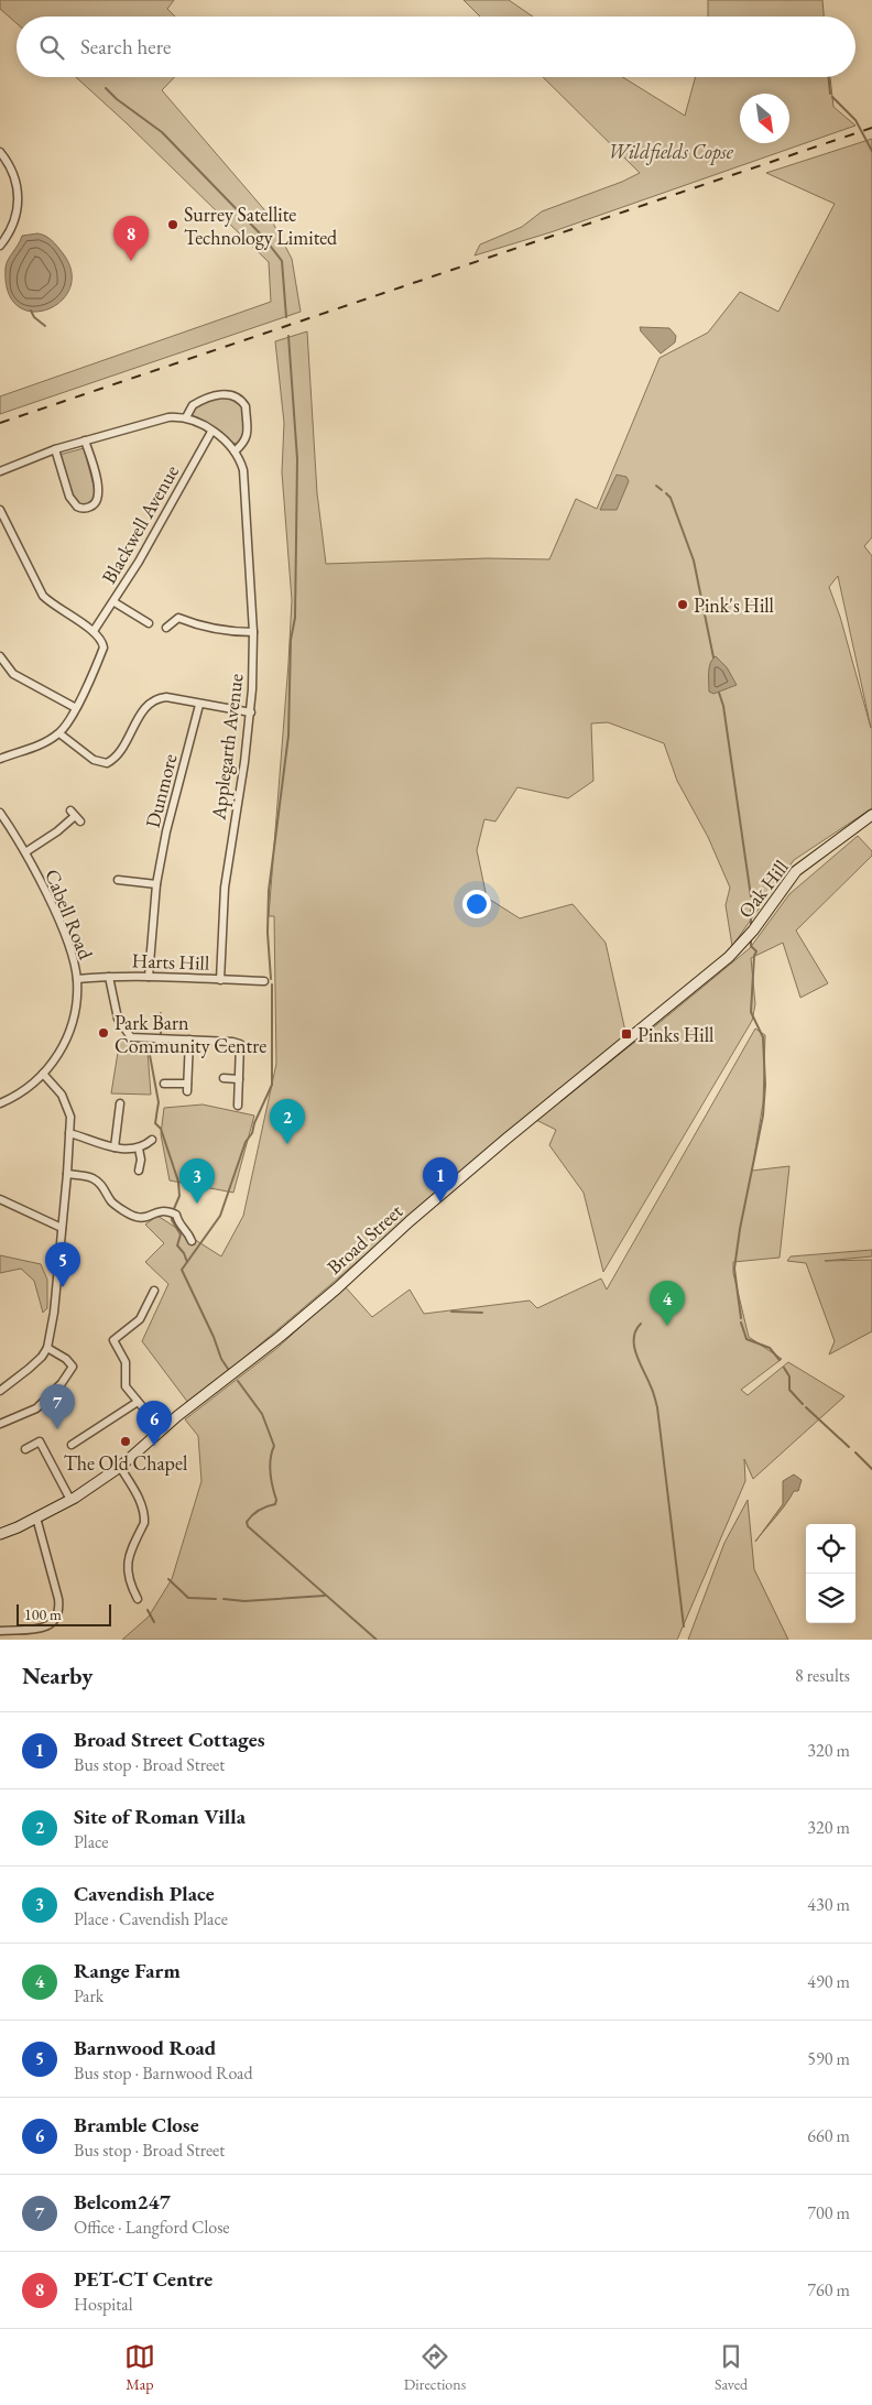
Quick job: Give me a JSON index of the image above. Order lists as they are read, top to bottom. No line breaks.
{"streets":{"street":["Blackwell Avenue","Applegarth Avenue","Dunmore","Oak Hill","Cabell Road","Harts Hill","Broad Street"]},"crossings":[["Blackwell Avenue","Applegarth Avenue"],["Applegarth Avenue","Harts Hill"],["Dunmore","Harts Hill"],["Oak Hill","Broad Street"],["Cabell Road","Harts Hill"]],"parks":["Wildfields Copse"],"places":{"other":["Surrey Satellite Technology Limited","Pink's Hill","Park Barn Community Centre","The Old Chapel"],"transit":["Pinks Hill"]},"scale_bar":"100 m","north":"bottom right","page":{"search":"Search here","pins":["8","2","1","3","5","4","7","6"],"scale":"100 m","heading":["Nearby","8 results"],"list":[{"mark":"1","name":"Broad Street Cottages","note":"Bus stop · Broad Street","value":"320 m"},{"mark":"2","name":"Site of Roman Villa","note":"Place","value":"320 m"},{"mark":"3","name":"Cavendish Place","note":"Place · Cavendish Place","value":"430 m"},{"mark":"4","name":"Range Farm","note":"Park","value":"490 m"},{"mark":"5","name":"Barnwood Road","note":"Bus stop · Barnwood Road","value":"590 m"},{"mark":"6","name":"Bramble Close","note":"Bus stop · Broad Street","value":"660 m"},{"mark":"7","name":"Belcom247","note":"Office · Langford Close","value":"700 m"},{"mark":"8","name":"PET-CT Centre","note":"Hospital","value":"760 m"}],"nav":["Map","Directions","Saved"]}}
